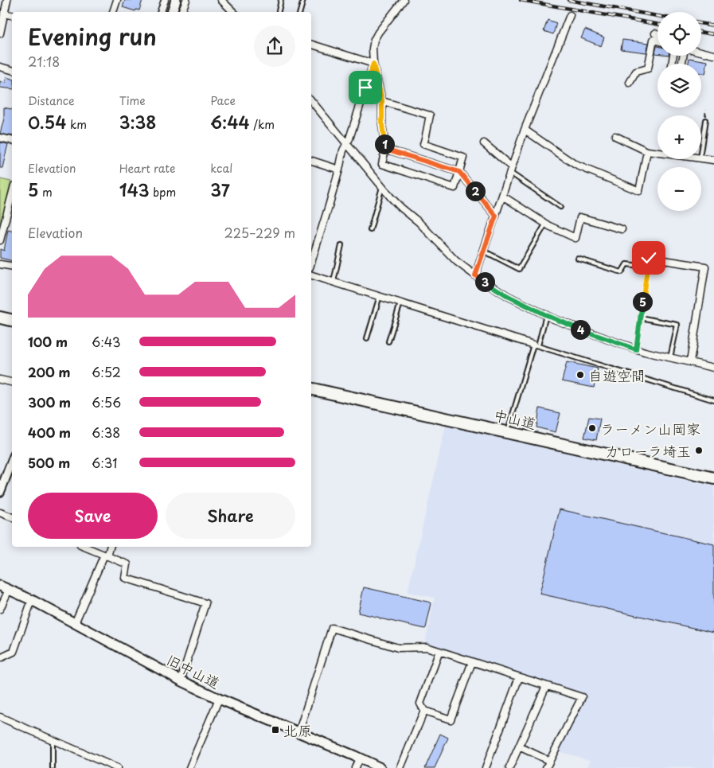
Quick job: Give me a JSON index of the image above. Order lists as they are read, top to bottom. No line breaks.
{"streets":{"highway":["中山道"],"main road":["旧中山道"]},"places":{"other":["自遊空間","ラーメン山岡家","カローラ埼玉"],"transit":["北原"]},"page":{"map_buttons":["+","−"],"heading":["Evening run","21:18"],"stats":[["Distance","0.54 km"],["Time","3:38"],["Pace","6:44 /km"],["Elevation","5 m"],["Heart rate","143 bpm"],["kcal","37"]],"pins":["1","2","3","5","4"],"chart":["Elevation","225–229 m"],"list":[{"name":"100 m","note":"6:43"},{"name":"200 m","note":"6:52"},{"name":"300 m","note":"6:56"},{"name":"400 m","note":"6:38"},{"name":"500 m","note":"6:31"}],"buttons":["Save","Share"]}}
